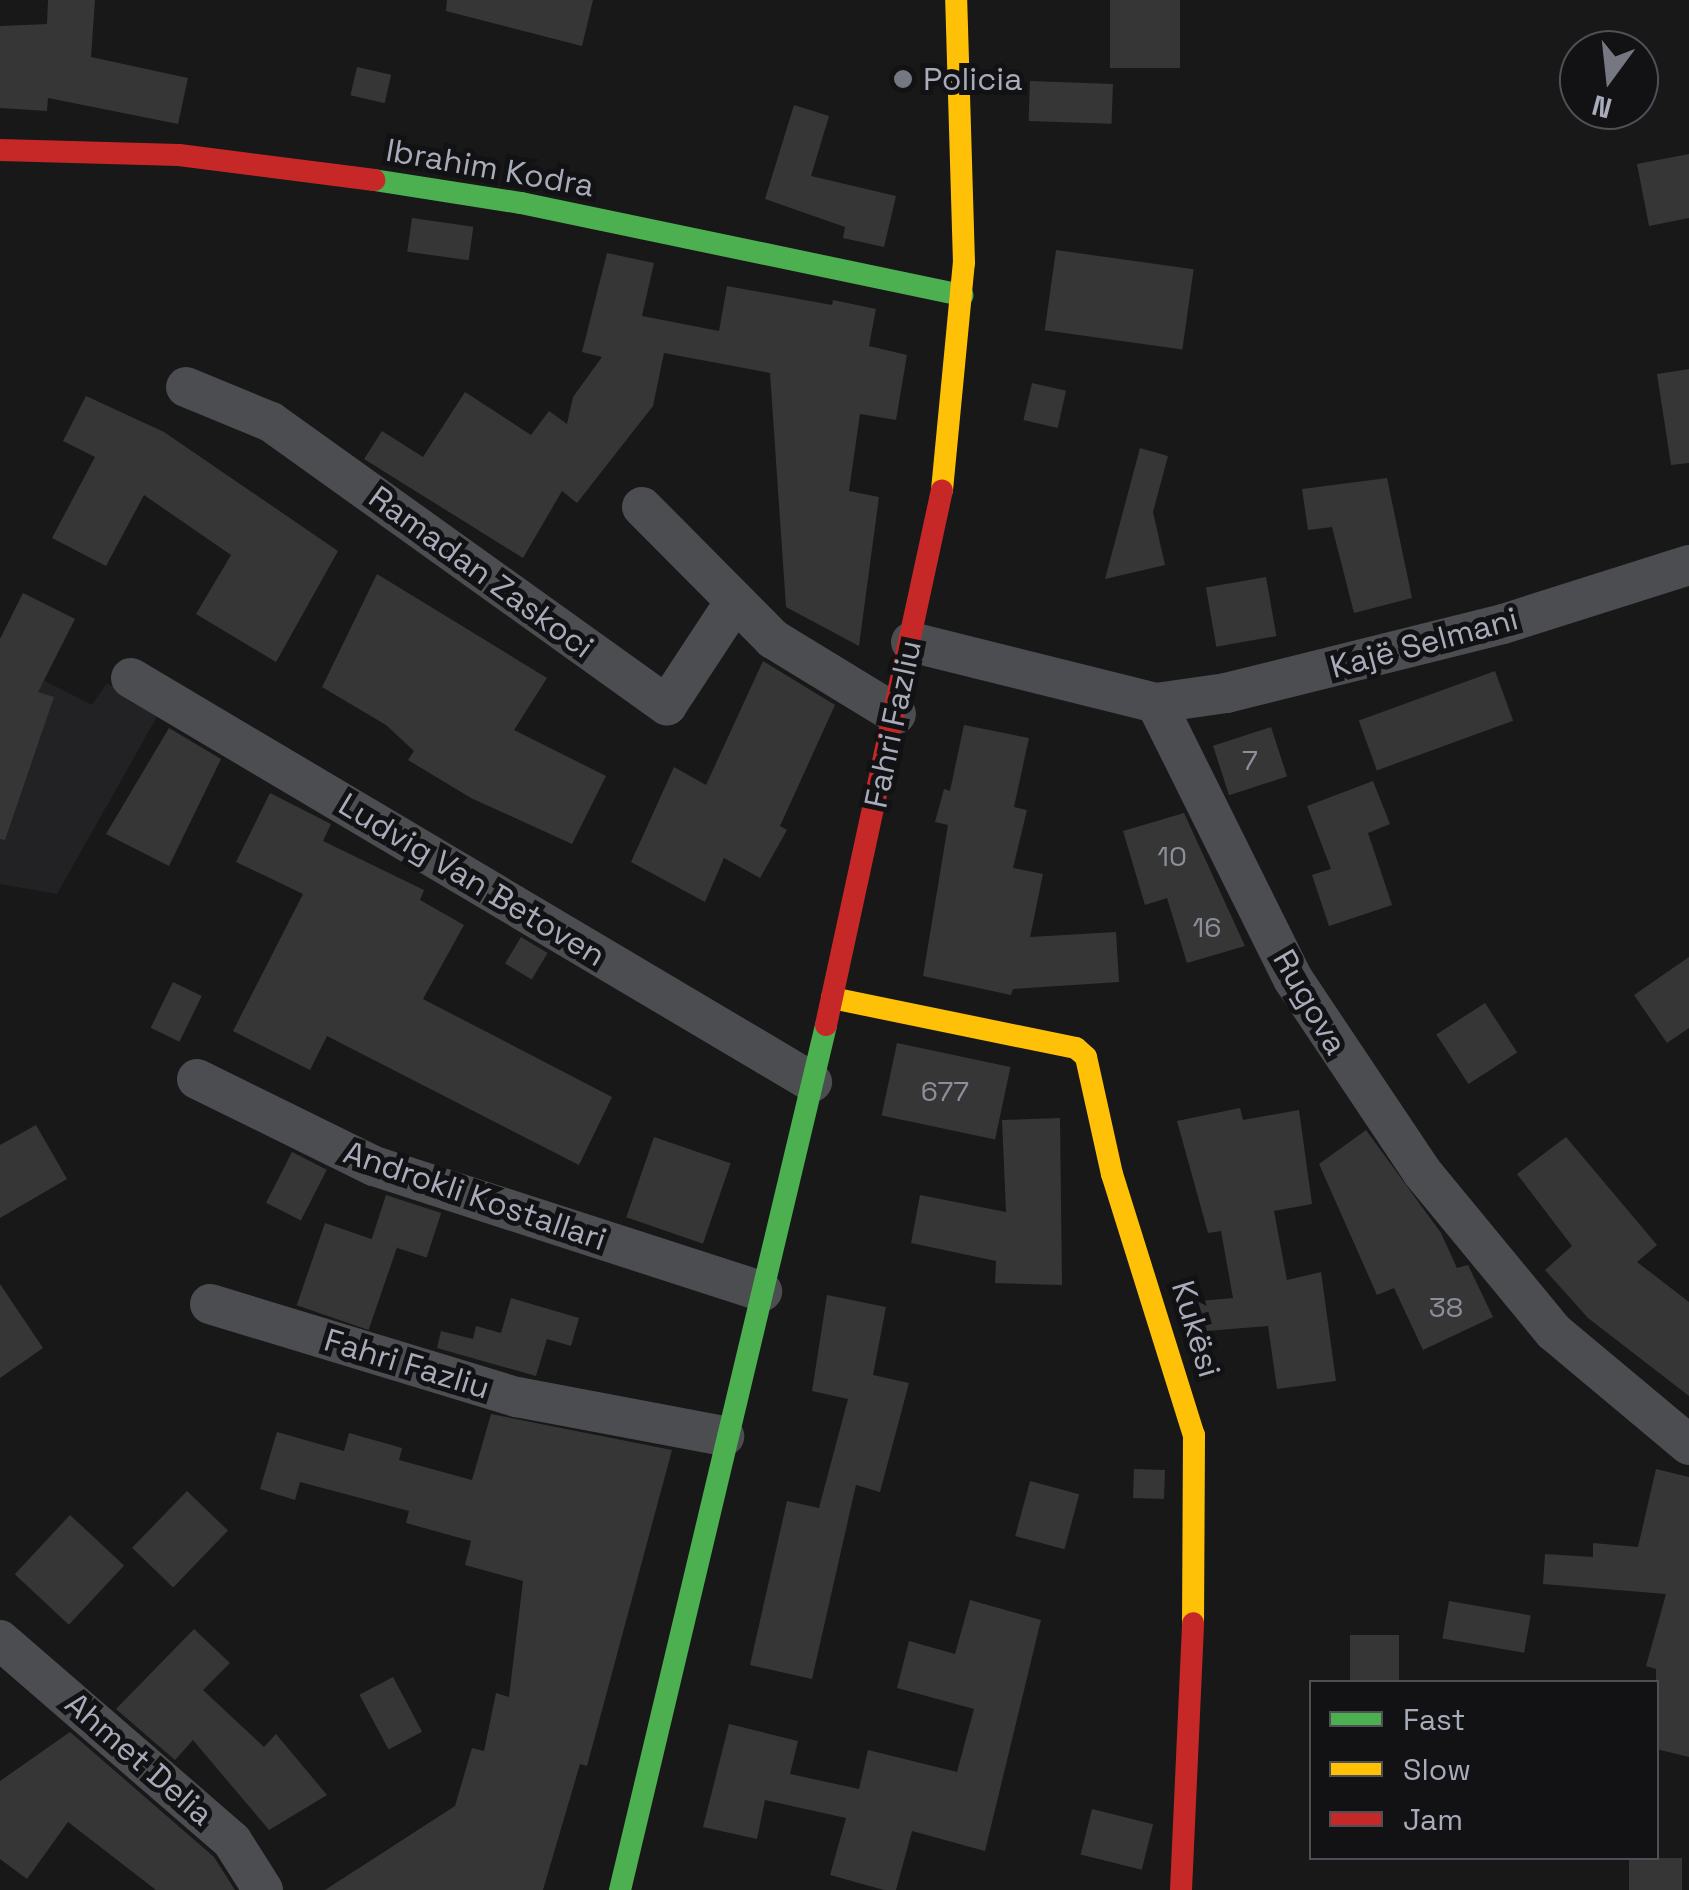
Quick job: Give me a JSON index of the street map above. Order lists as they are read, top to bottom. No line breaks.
{"streets":{"street":["Ibrahim Kodra","Ramadan Zaskoci","Kajë Selmani","Fahri Fazliu","Ludvig Van Betoven","Rugova","Androkli Kostallari","Kukësi","Ahmet Delia"]},"crossings":[["Ibrahim Kodra","Fahri Fazliu"],["Kajë Selmani","Rugova"],["Fahri Fazliu","Ludvig Van Betoven"],["Fahri Fazliu","Androkli Kostallari"],["Fahri Fazliu","Kukësi"]],"places":["Policia"],"house_numbers":["7","10","16","677","38"],"legend":["Fast","Slow","Jam"],"north":"bottom"}
